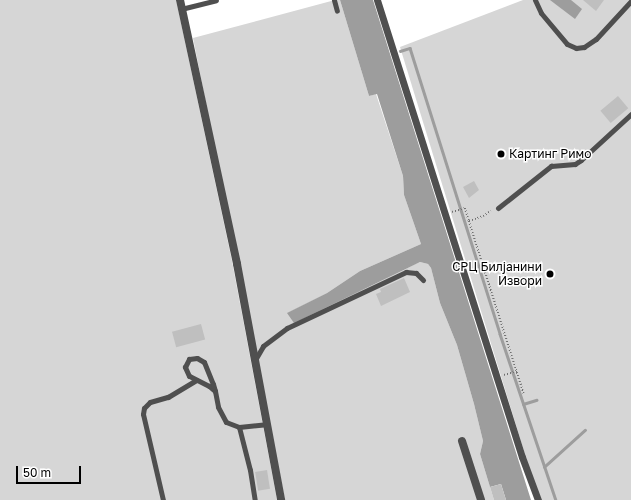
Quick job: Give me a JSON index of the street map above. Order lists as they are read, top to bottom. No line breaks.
{"places":["Картинг Римо","СРЦ Билјанини Извори"],"scale_bar":"50 m"}
